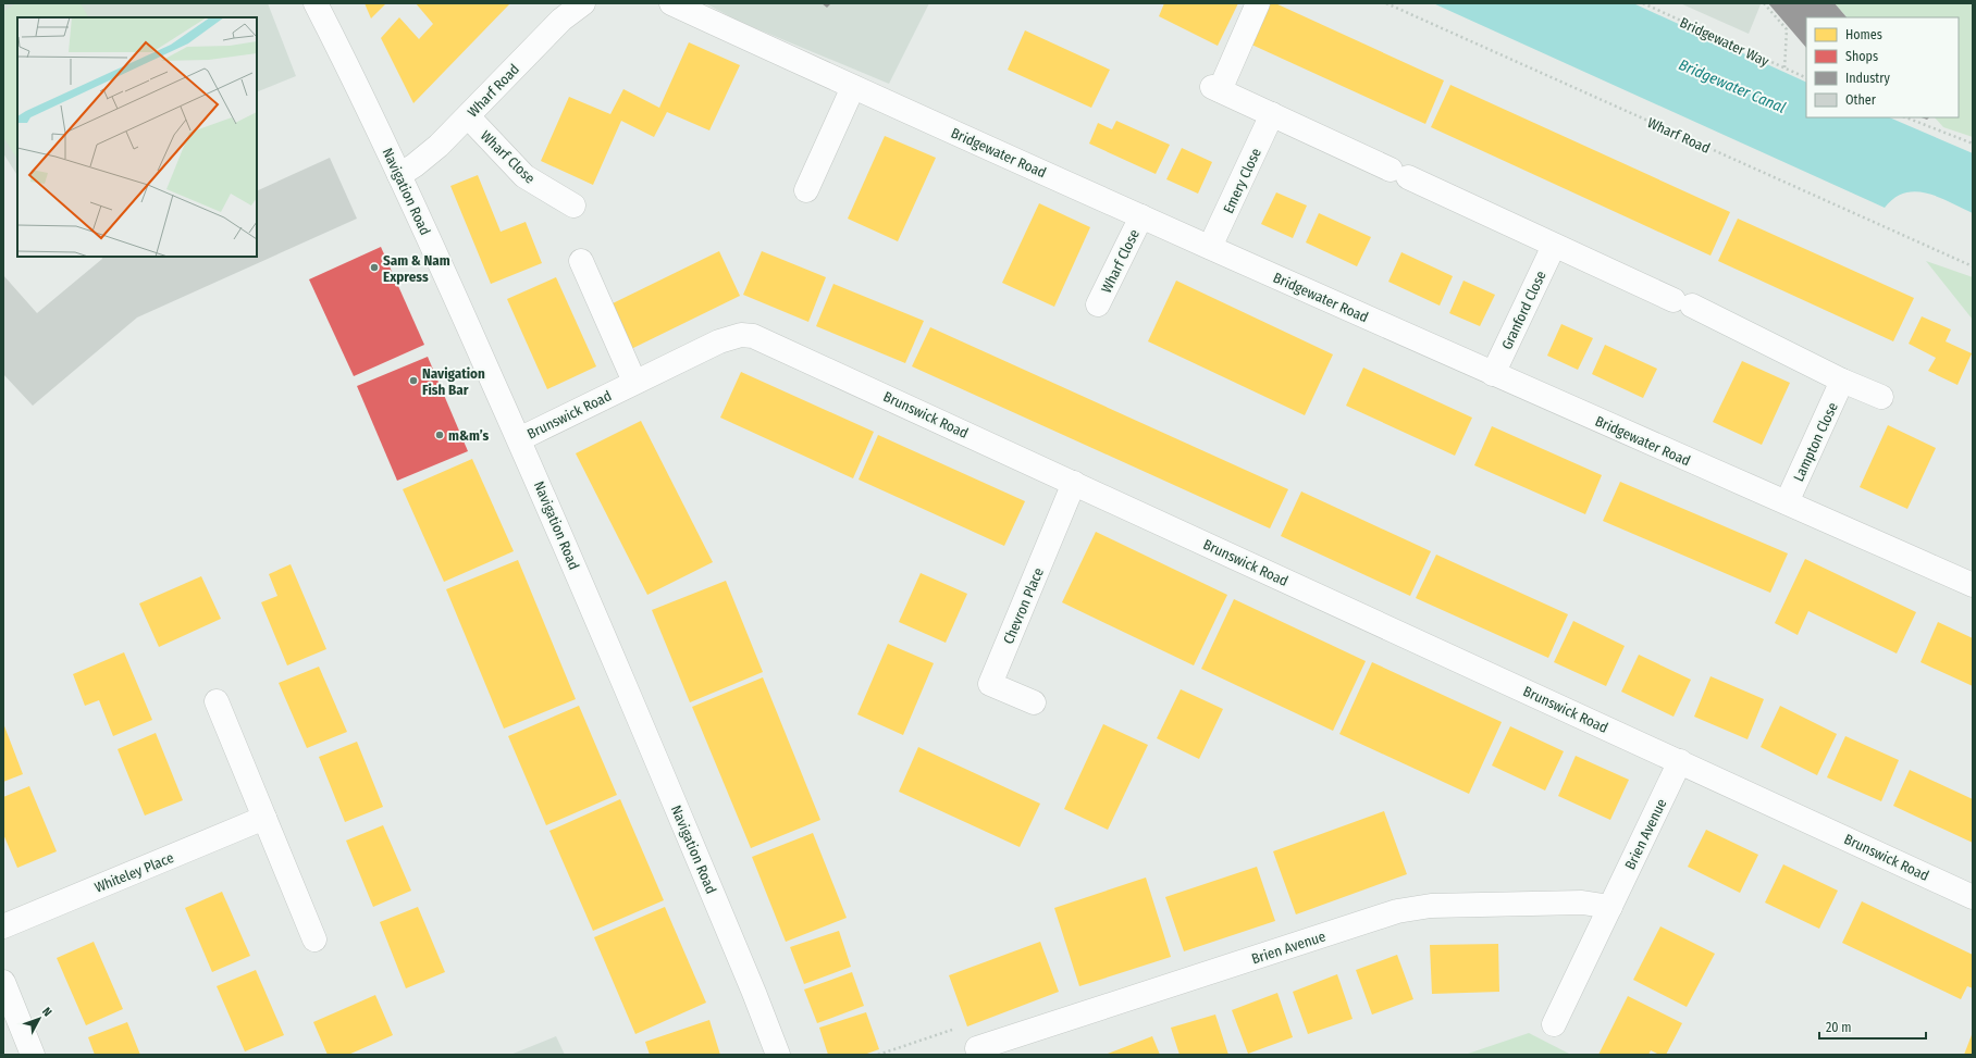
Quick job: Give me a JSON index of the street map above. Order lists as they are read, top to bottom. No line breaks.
{"streets":{"street":["Wharf Road","Bridgewater Road","Wharf Close","Emery Close","Navigation Road","Granford Close","Brunswick Road","Lampton Close","Chevron Place","Brien Avenue","Whiteley Place"],"path":["Bridgewater Way"]},"crossings":[["Wharf Road","Wharf Close"],["Wharf Road","Navigation Road"],["Bridgewater Road","Wharf Close"],["Bridgewater Road","Emery Close"],["Bridgewater Road","Granford Close"],["Bridgewater Road","Lampton Close"],["Navigation Road","Brunswick Road"],["Brunswick Road","Chevron Place"],["Brunswick Road","Brien Avenue"]],"water":["Bridgewater Canal"],"places":["Sam & Nam Express","Navigation Fish Bar","m&m’s"],"legend":["Homes","Shops","Industry","Other"],"scale_bar":"20 m","north":"top right"}
